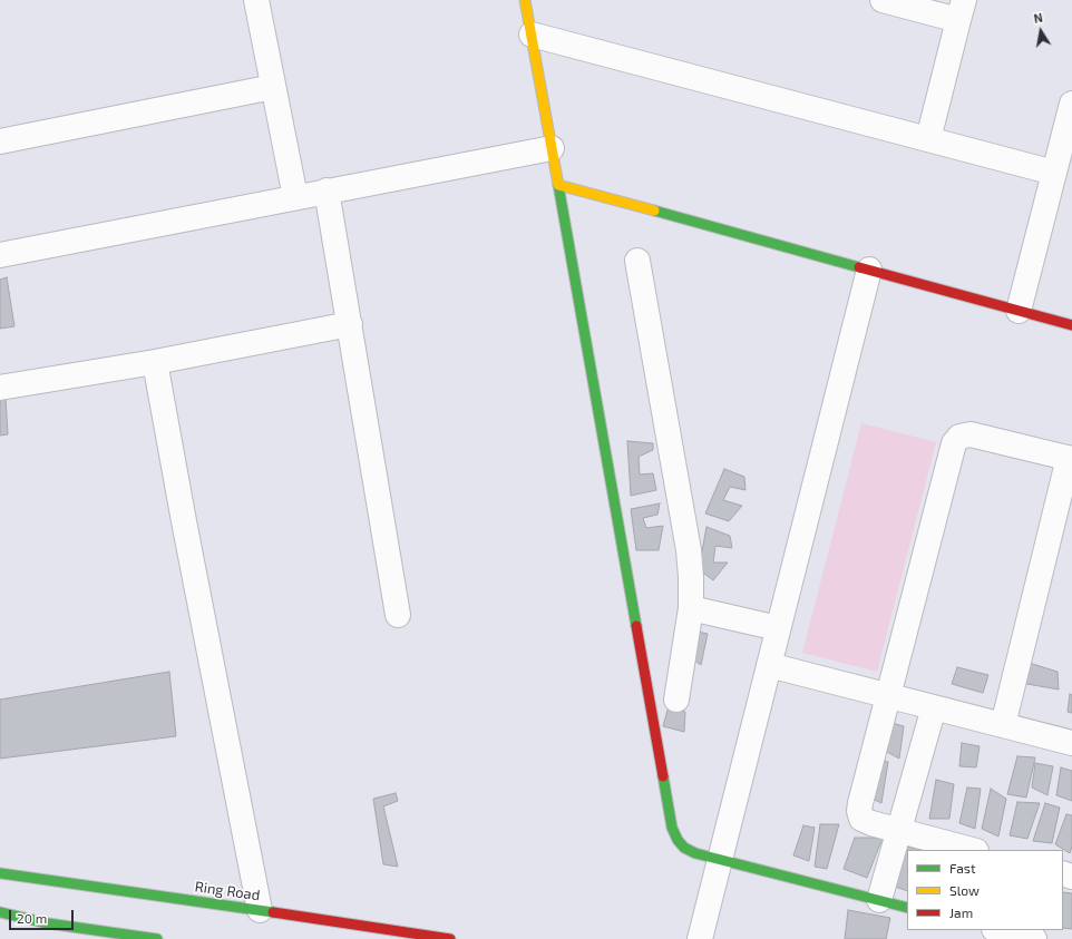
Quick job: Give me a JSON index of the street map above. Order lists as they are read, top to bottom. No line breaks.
{"streets":{"street":["Ring Road"]},"legend":["Fast","Slow","Jam"],"scale_bar":"20 m","north":"top"}
